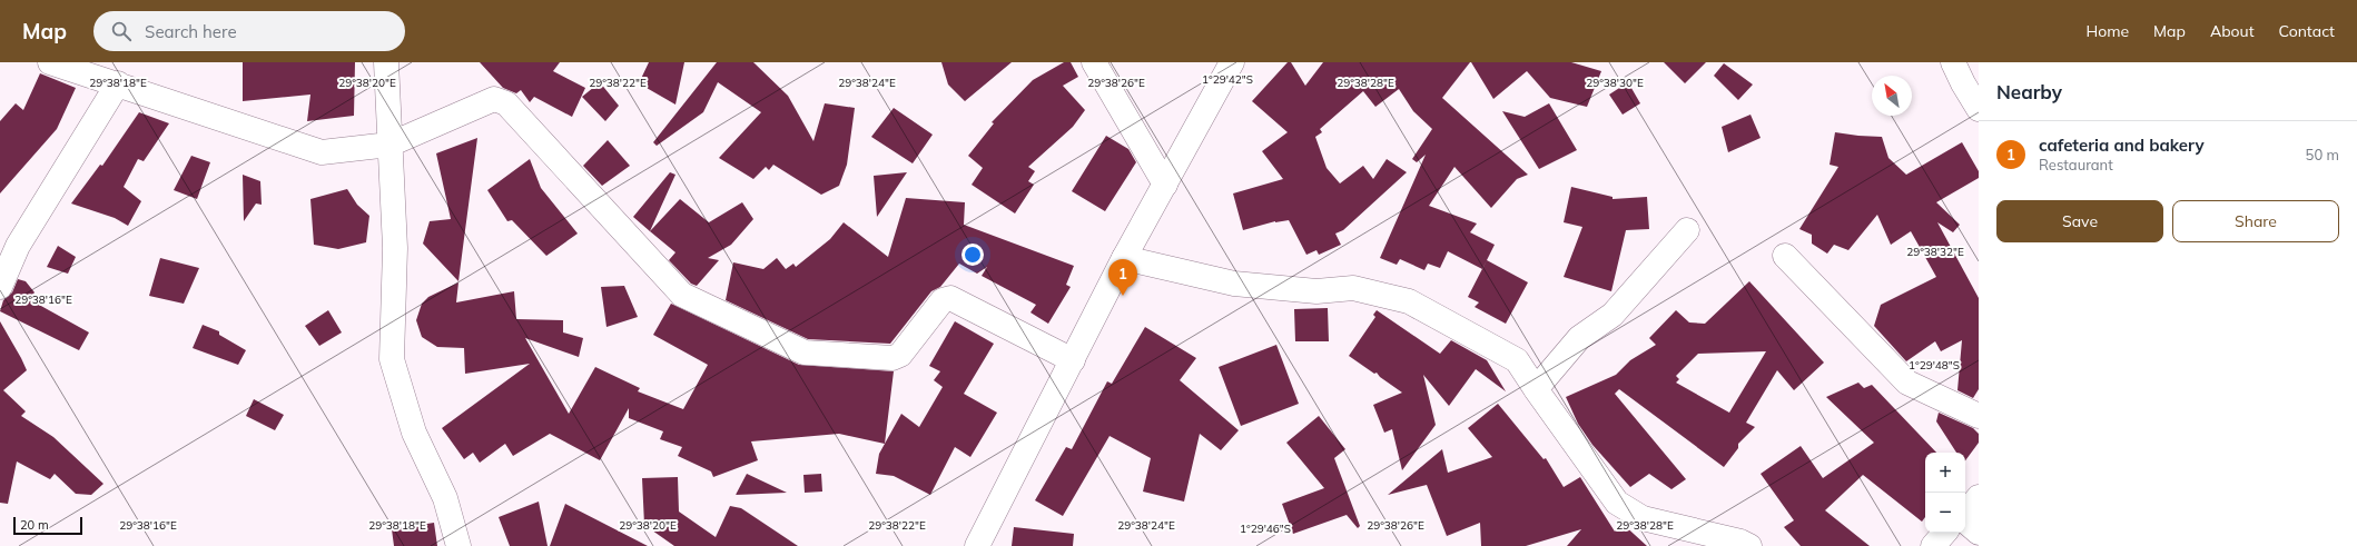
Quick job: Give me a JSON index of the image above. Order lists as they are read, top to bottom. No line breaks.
{"scale_bar":"20 m","north":"top left","page":{"header":"Map","search":"Search here","nav":["Home","Map","About","Contact"],"heading":"Nearby","list":[{"mark":"1","name":"cafeteria and bakery","note":"Restaurant","value":"50 m"}],"buttons":["Save","Share"],"pins":"1","map_buttons":["+","−"],"scale":"20 m"},"coordinates":["1°29'42\"S","29°38'18\"E","29°38'20\"E","29°38'22\"E","29°38'24\"E","29°38'26\"E","29°38'28\"E","29°38'30\"E","29°38'32\"E","29°38'16\"E","1°29'48\"S","1°29'46\"S"]}
